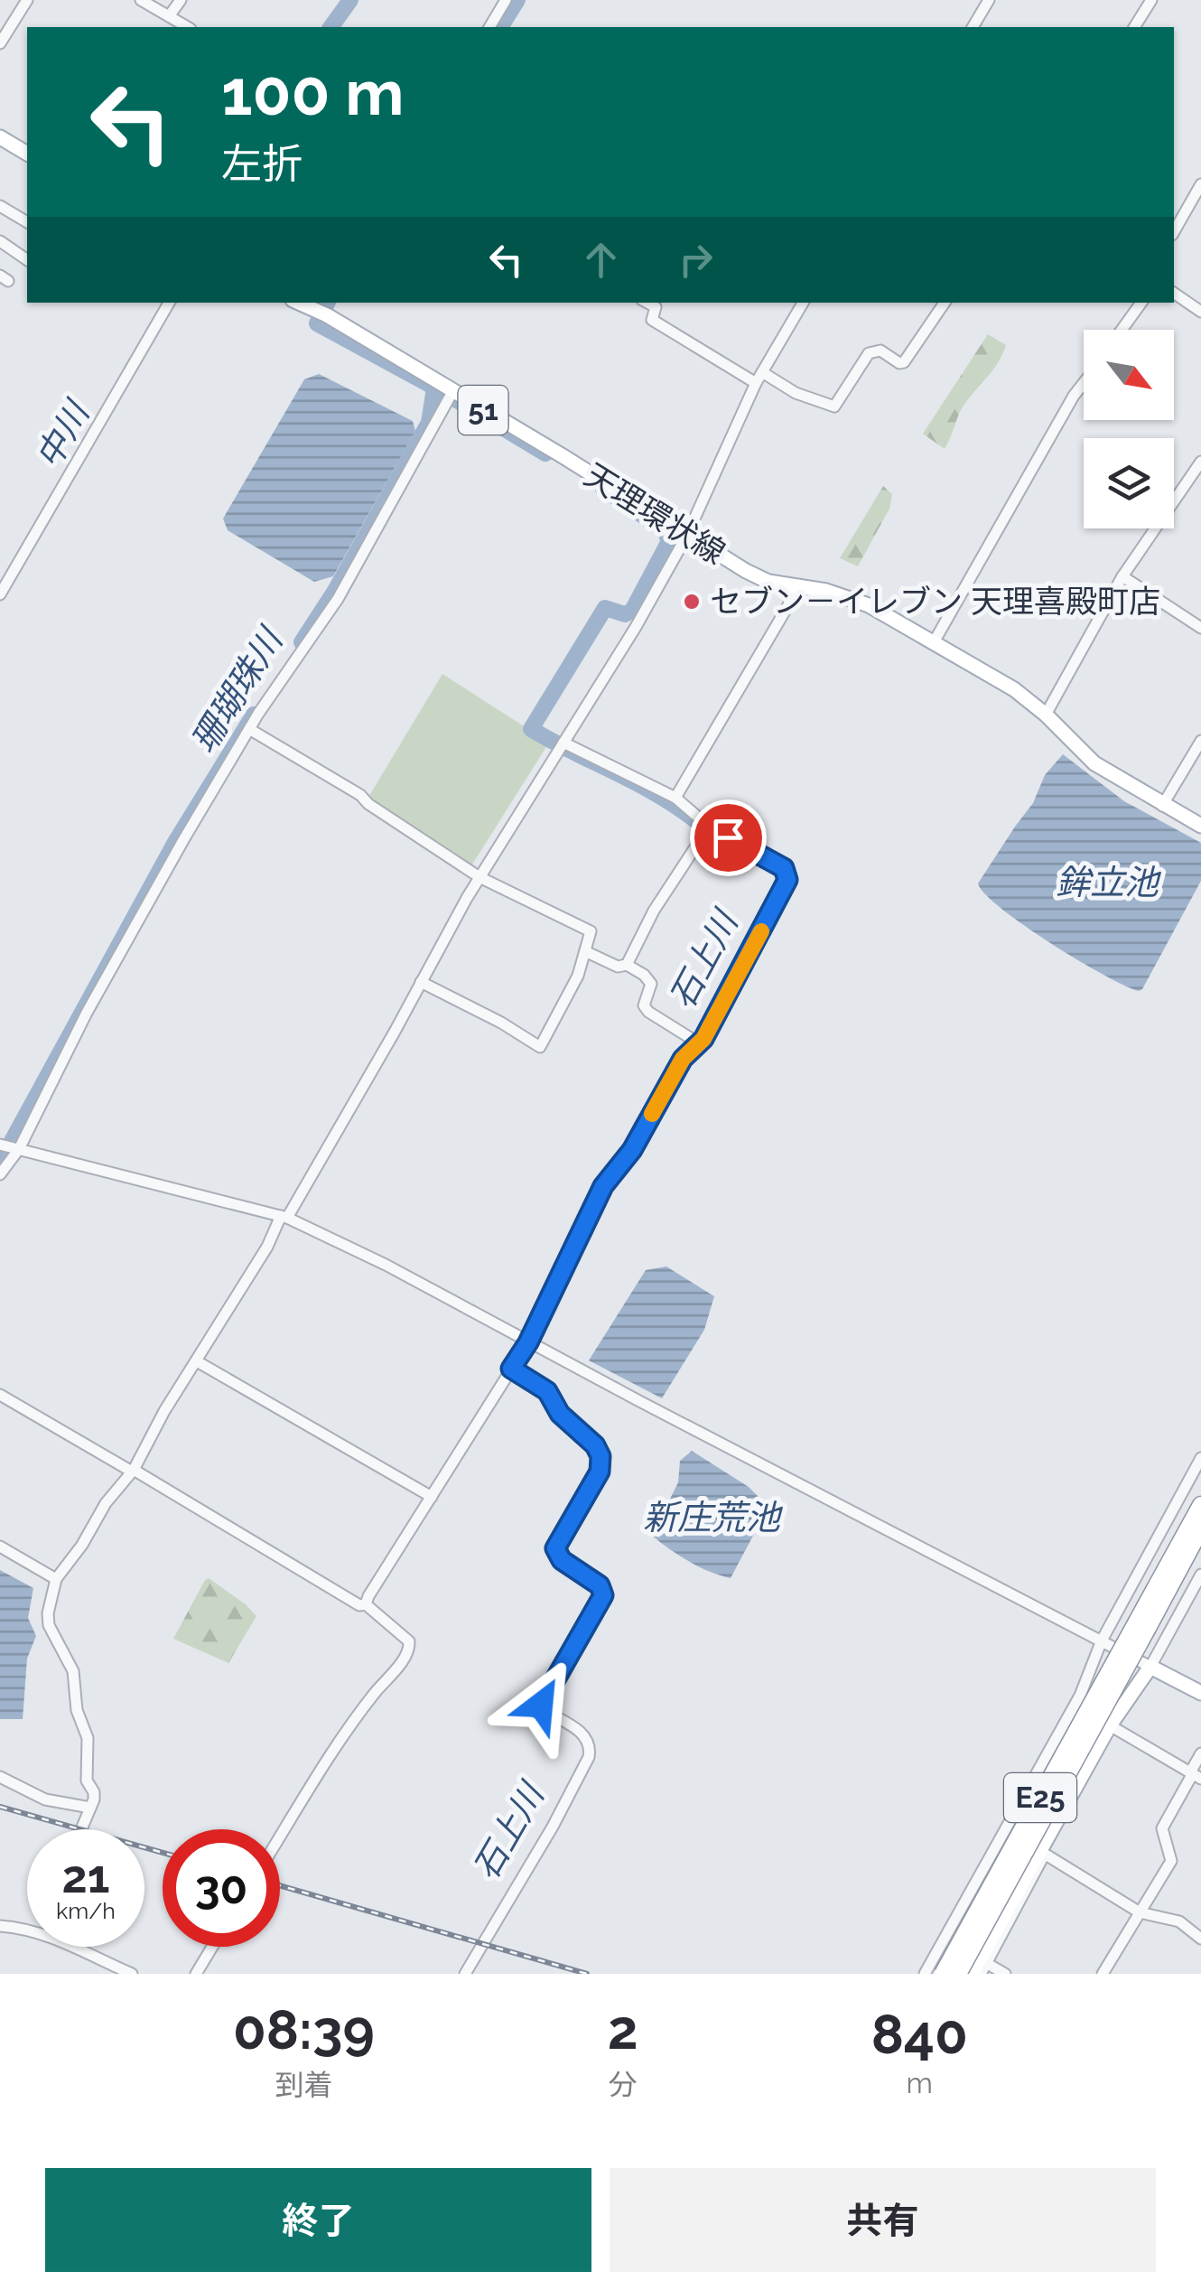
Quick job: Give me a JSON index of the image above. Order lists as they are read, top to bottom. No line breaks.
{"streets":{"highway":["E25"],"main road":["51","天理環状線"]},"water":["中川","珊瑚珠川","鉾立池","石上川","新庄荒池"],"places":["セブン－イレブン 天理喜殿町店"],"north":"bottom right","page":{"turn":["100 m","左折"],"speed":"21 km/h","limit":"30","eta":["08:39","到着","2","分","840","m"],"buttons":["終了","共有"]}}
